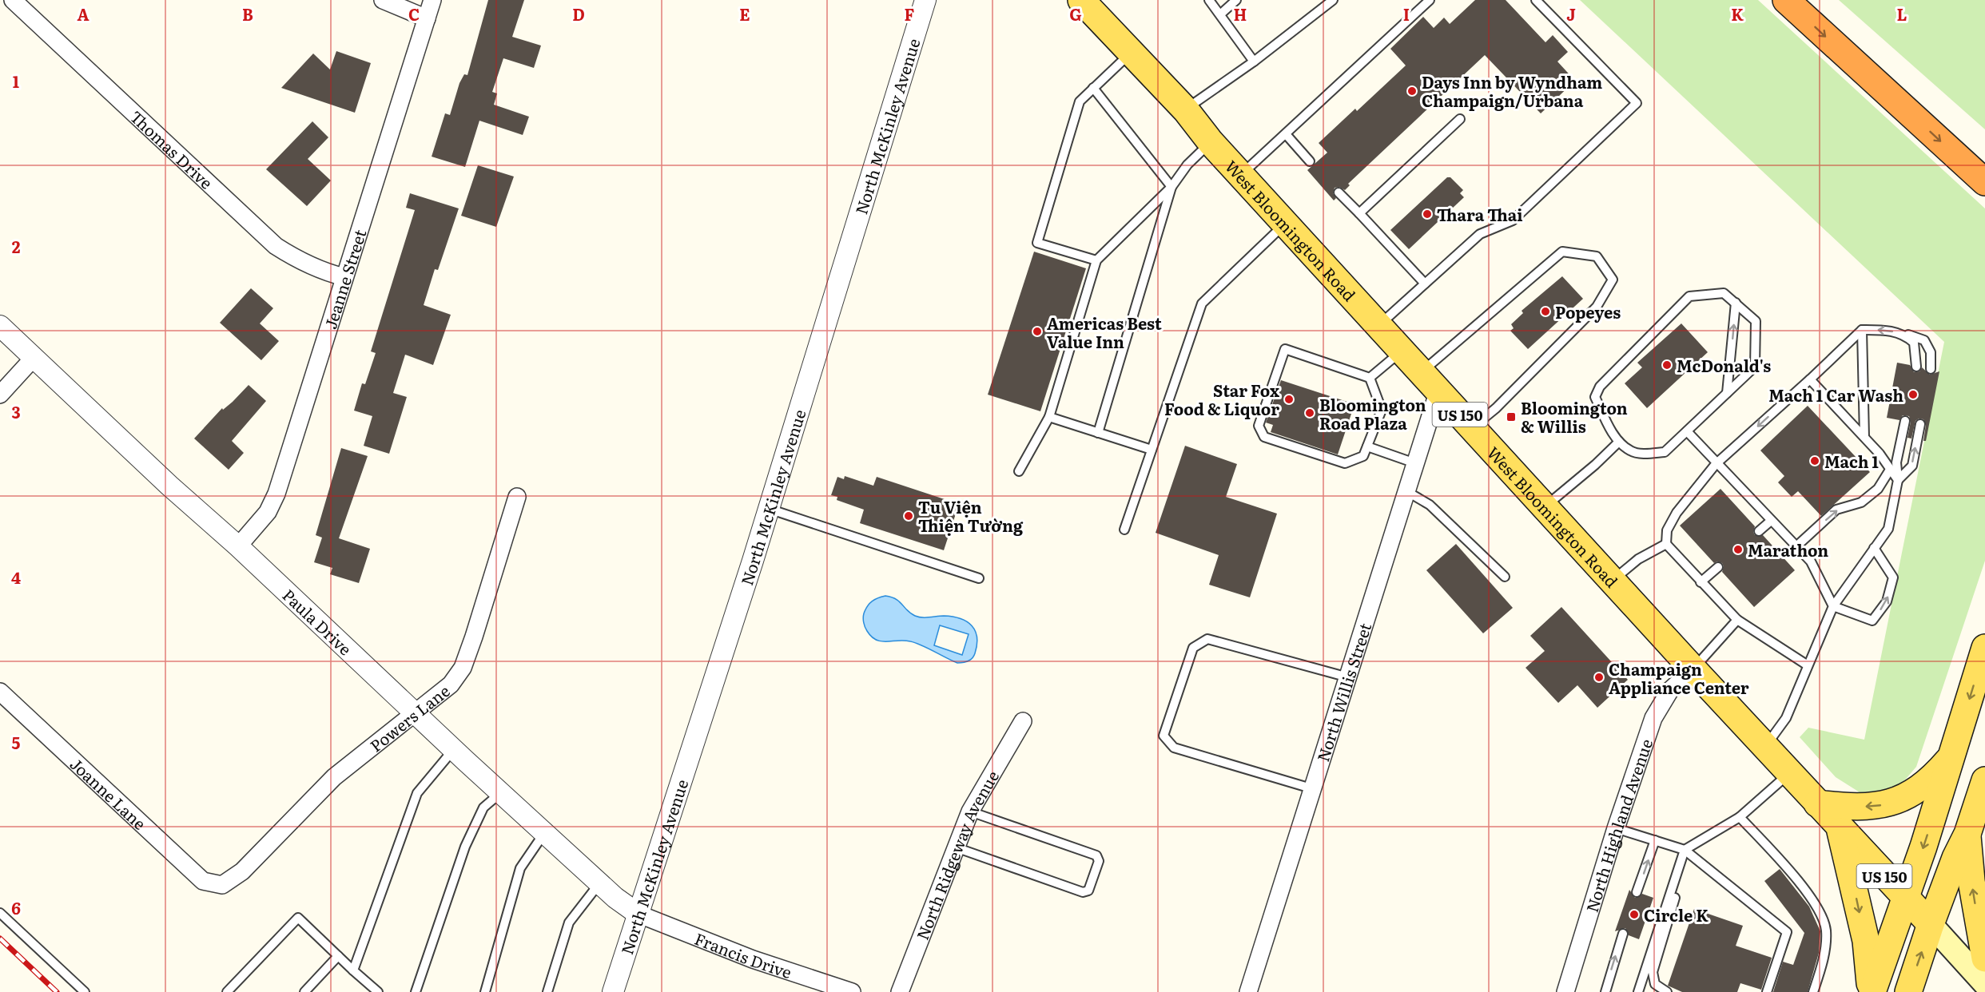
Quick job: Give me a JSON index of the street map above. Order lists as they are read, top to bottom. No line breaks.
{"streets":{"main road":["West Bloomington Road","US 150"],"street":["North McKinley Avenue","Thomas Drive","Jeanne Street","Paula Drive","North Willis Street","Powers Lane","Joanne Lane","North Highland Avenue","North Ridgeway Avenue","Francis Drive"]},"crossings":[["North McKinley Avenue","Paula Drive"],["North McKinley Avenue","Francis Drive"],["Thomas Drive","Jeanne Street"],["West Bloomington Road","North Willis Street"],["West Bloomington Road","North Highland Avenue"],["Jeanne Street","Paula Drive"],["Paula Drive","Powers Lane"],["Paula Drive","Francis Drive"],["Powers Lane","Joanne Lane"]],"places":{"other":["Days Inn by Wyndham Champaign/Urbana","Thara Thai","Popeyes","Americas Best Value Inn","McDonald's","Mach 1 Car Wash","Star Fox Food & Liquor","Bloomington Road Plaza","Mach 1","Tu Viện Thiện Tường","Marathon","Champaign Appliance Center","Circle K"],"transit":["Bloomington & Willis"]},"grid":{"columns":["A","B","C","D","E","F","G","H","I","J","K","L"],"rows":["1","2","3","4","5","6"]}}
